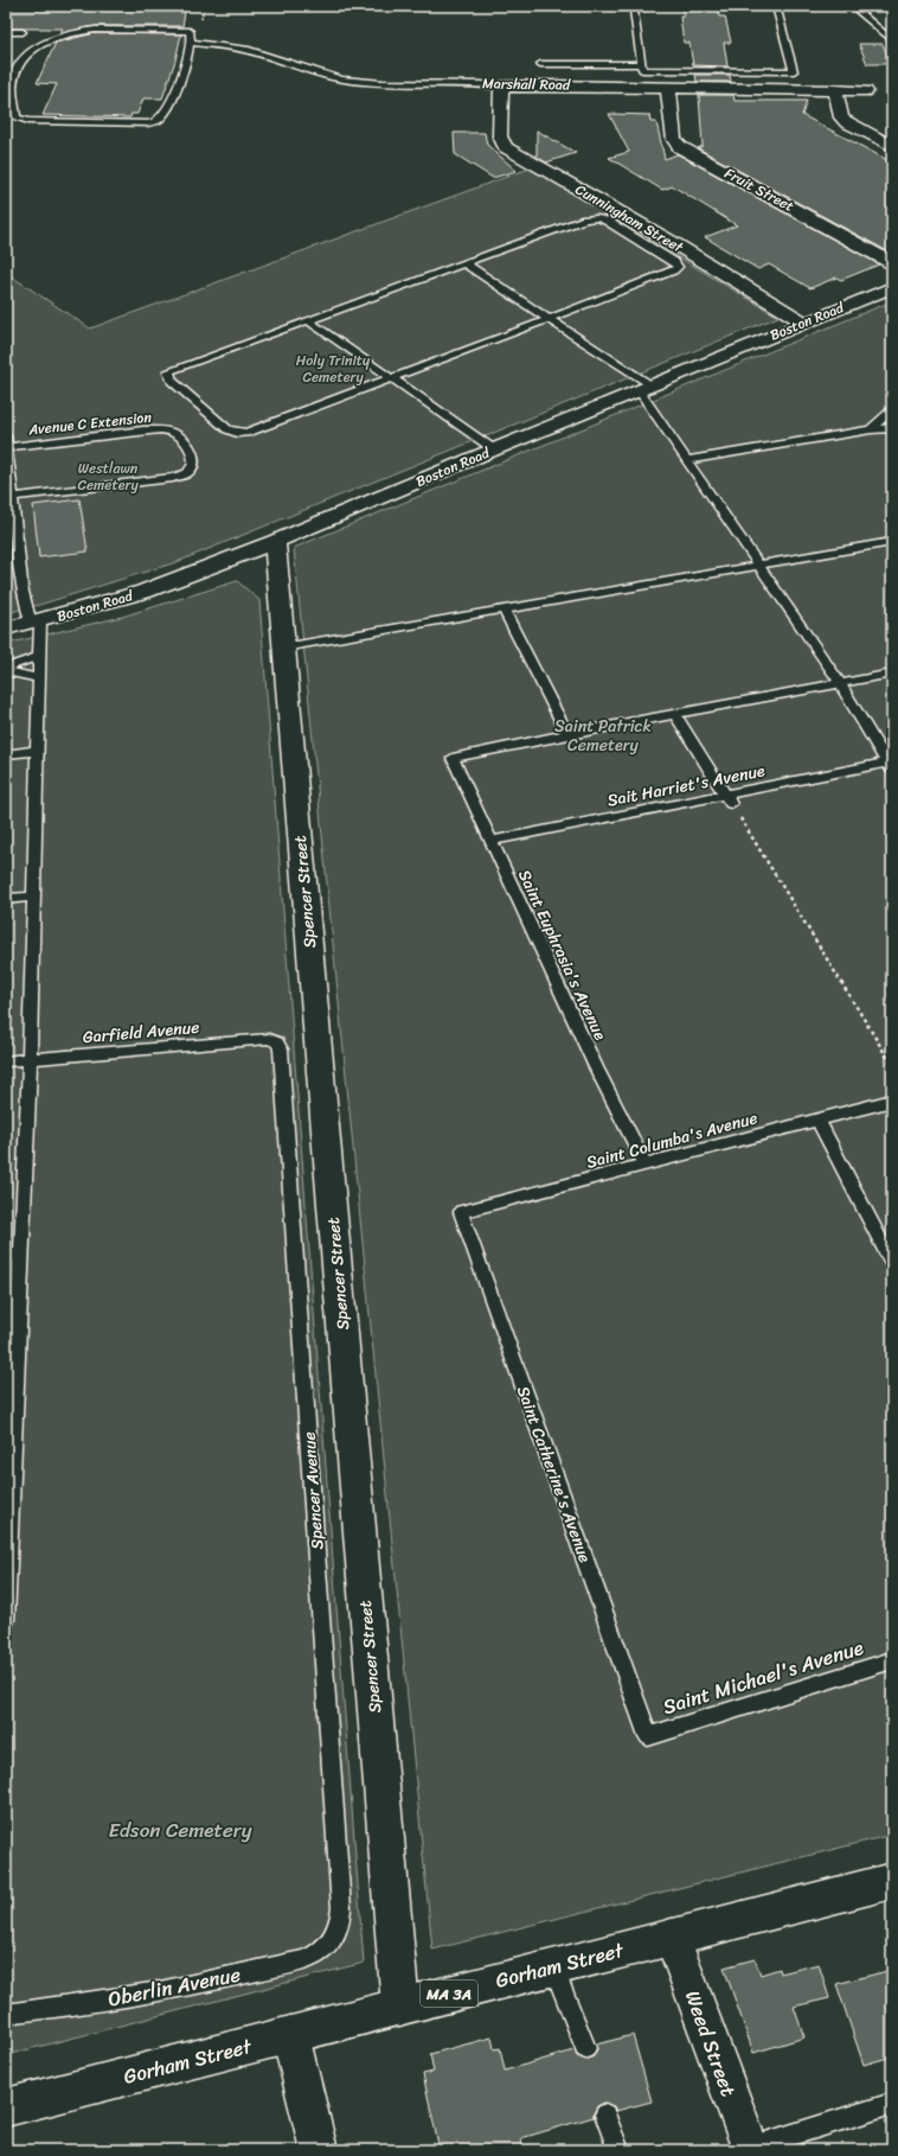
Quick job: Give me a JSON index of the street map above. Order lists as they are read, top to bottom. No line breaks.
{"streets":{"main road":["Marshall Road","Fruit Street","Cunningham Street","Boston Road","Spencer Street","Gorham Street","MA 3A","Weed Street"],"lane":["Avenue C Extension","Sait Harriet's Avenue","Saint Euphrasia's Avenue","Garfield Avenue","Saint Columba's Avenue","Saint Catherine's Avenue","Spencer Avenue","Saint Michael's Avenue","Oberlin Avenue"]},"crossings":[["Marshall Road","Fruit Street"],["Marshall Road","Cunningham Street"],["Cunningham Street","Boston Road"],["Boston Road","Spencer Street"],["Sait Harriet's Avenue","Saint Euphrasia's Avenue"],["Spencer Street","Gorham Street"],["Saint Euphrasia's Avenue","Saint Columba's Avenue"],["Garfield Avenue","Spencer Avenue"],["Saint Columba's Avenue","Saint Catherine's Avenue"],["Saint Catherine's Avenue","Saint Michael's Avenue"],["Spencer Avenue","Oberlin Avenue"],["Gorham Street","Weed Street"]],"parks":["Holy Trinity Cemetery","Westlawn Cemetery","Saint Patrick Cemetery","Edson Cemetery"]}
